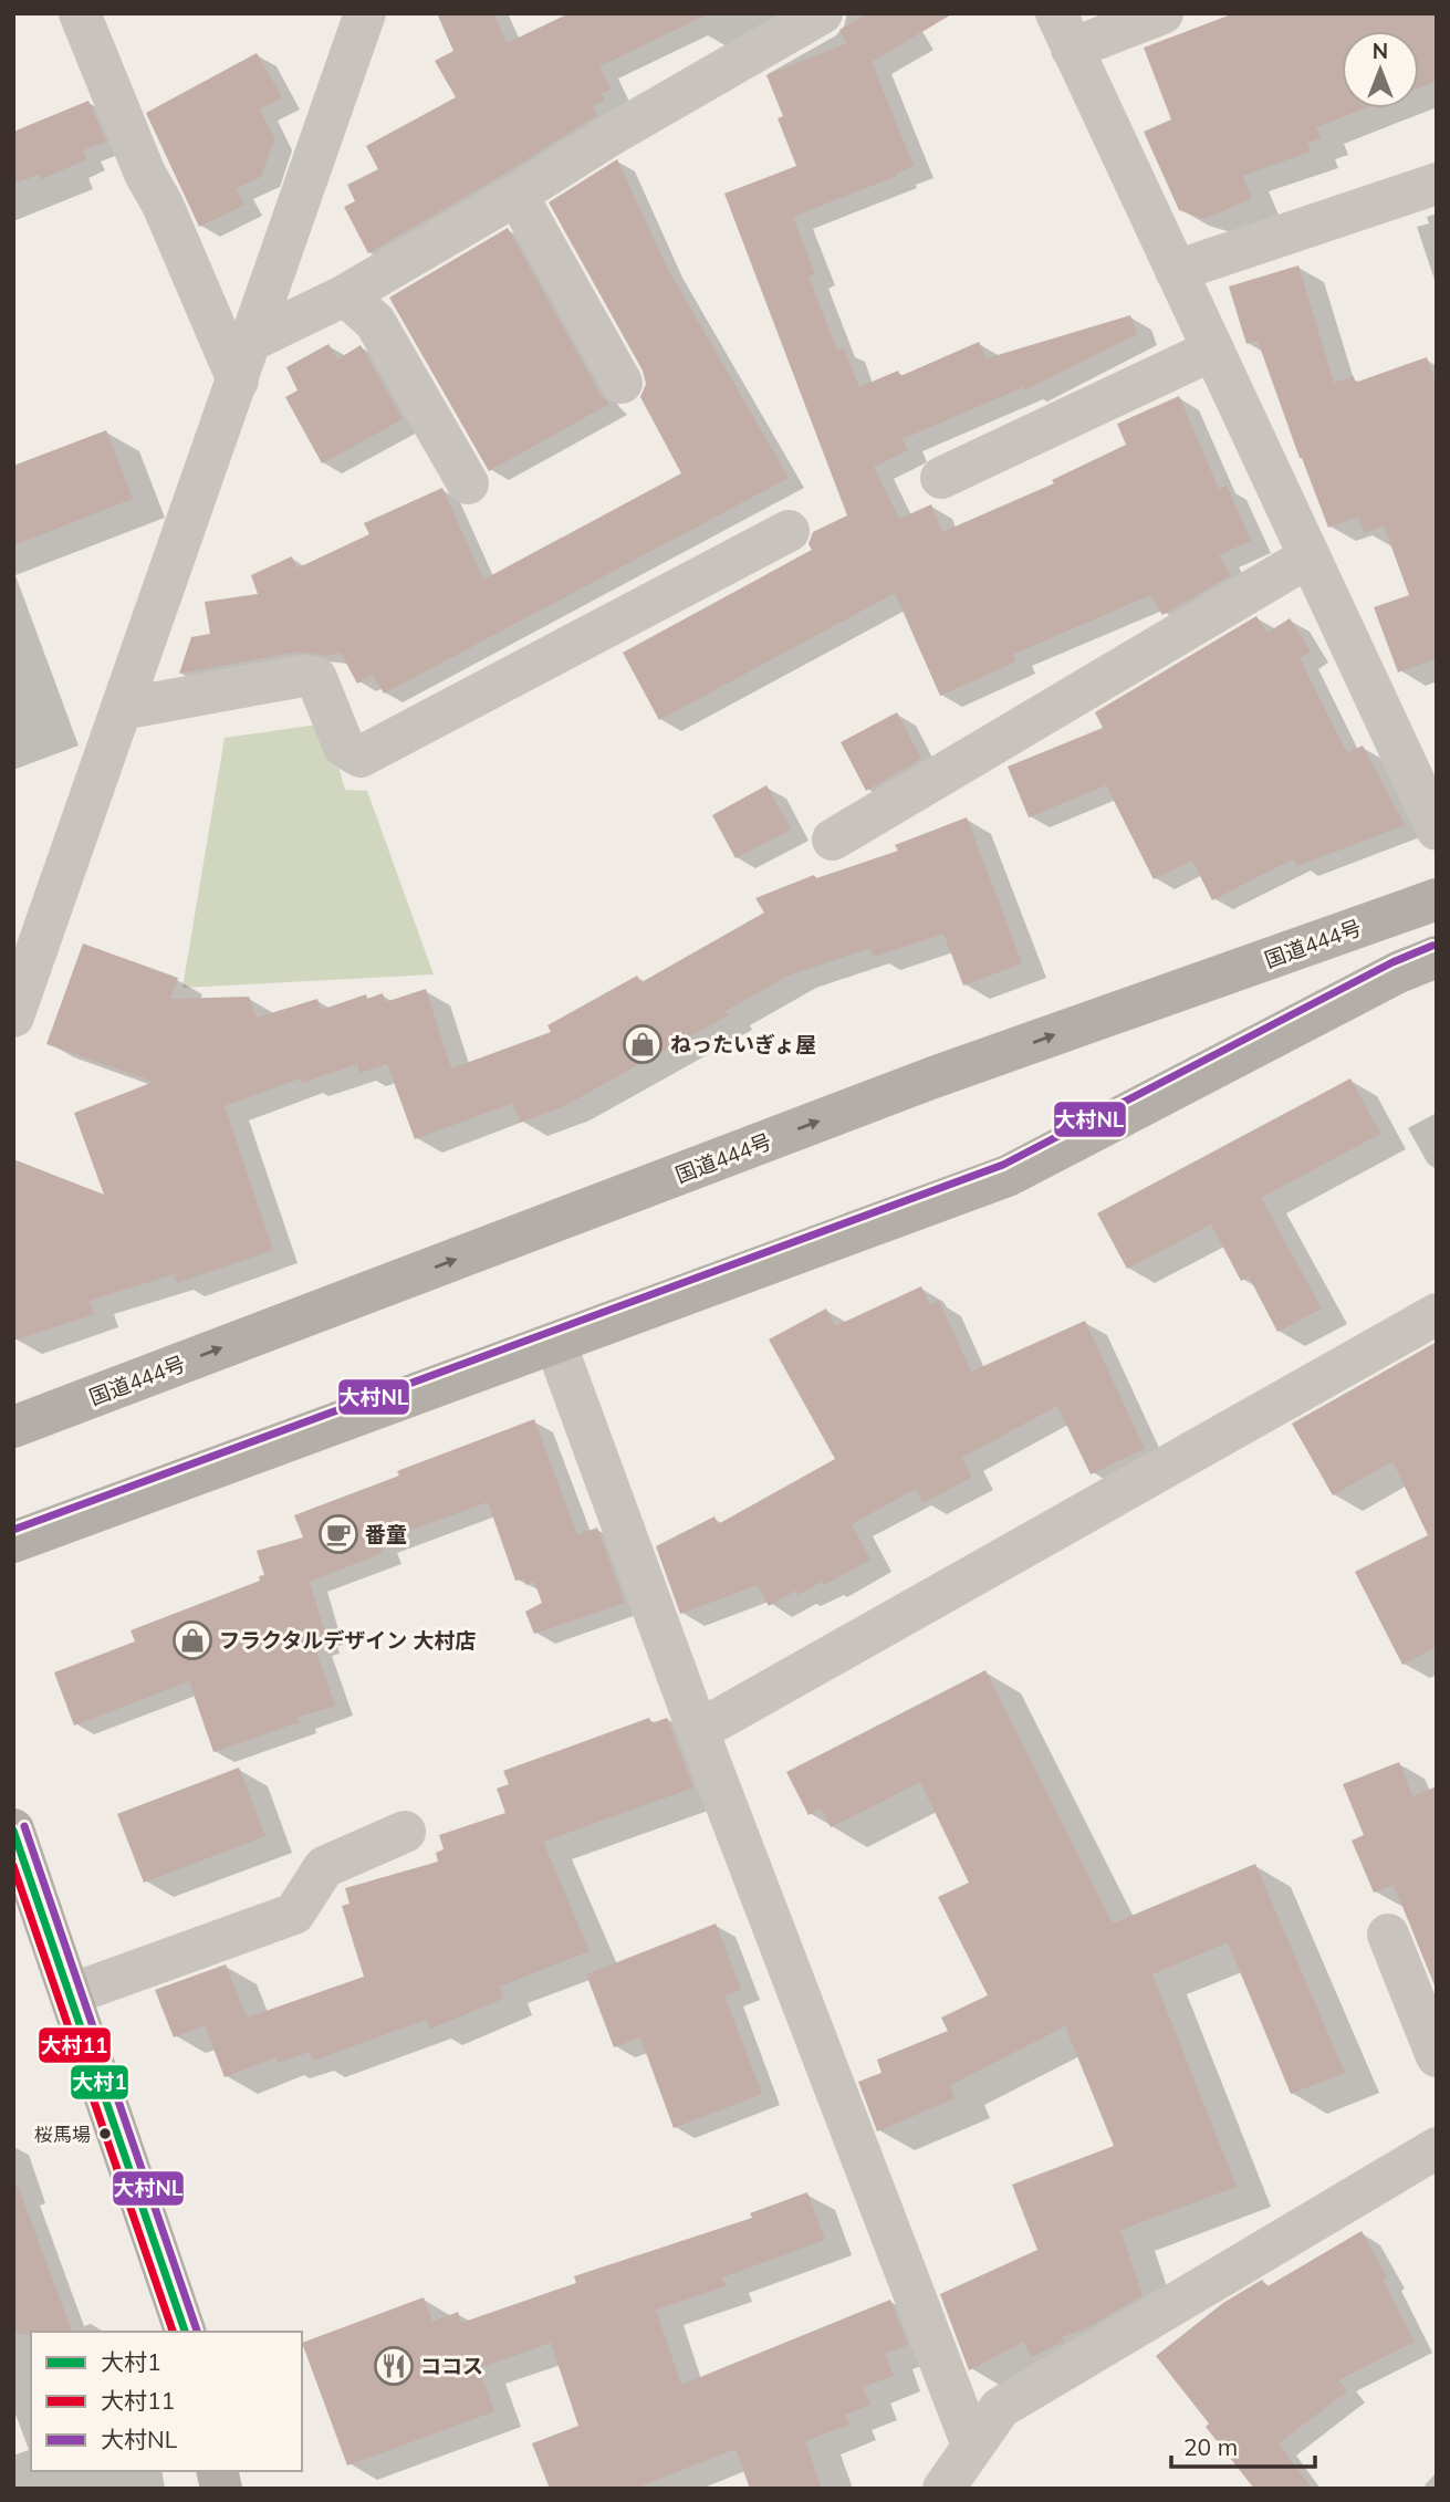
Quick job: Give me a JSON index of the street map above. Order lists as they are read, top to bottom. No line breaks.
{"streets":{"highway":["国道444号"]},"places":{"shop":["ねったいぎょ屋","フラクタルデザイン 大村店"],"cafe":["番童"],"other":["桜馬場"],"restaurant":["ココス"]},"lines":["transit line 大村NL","transit line 大村1","transit line 大村11"],"legend":["大村1","大村11","大村NL"],"scale_bar":"20 m","north":"top"}
